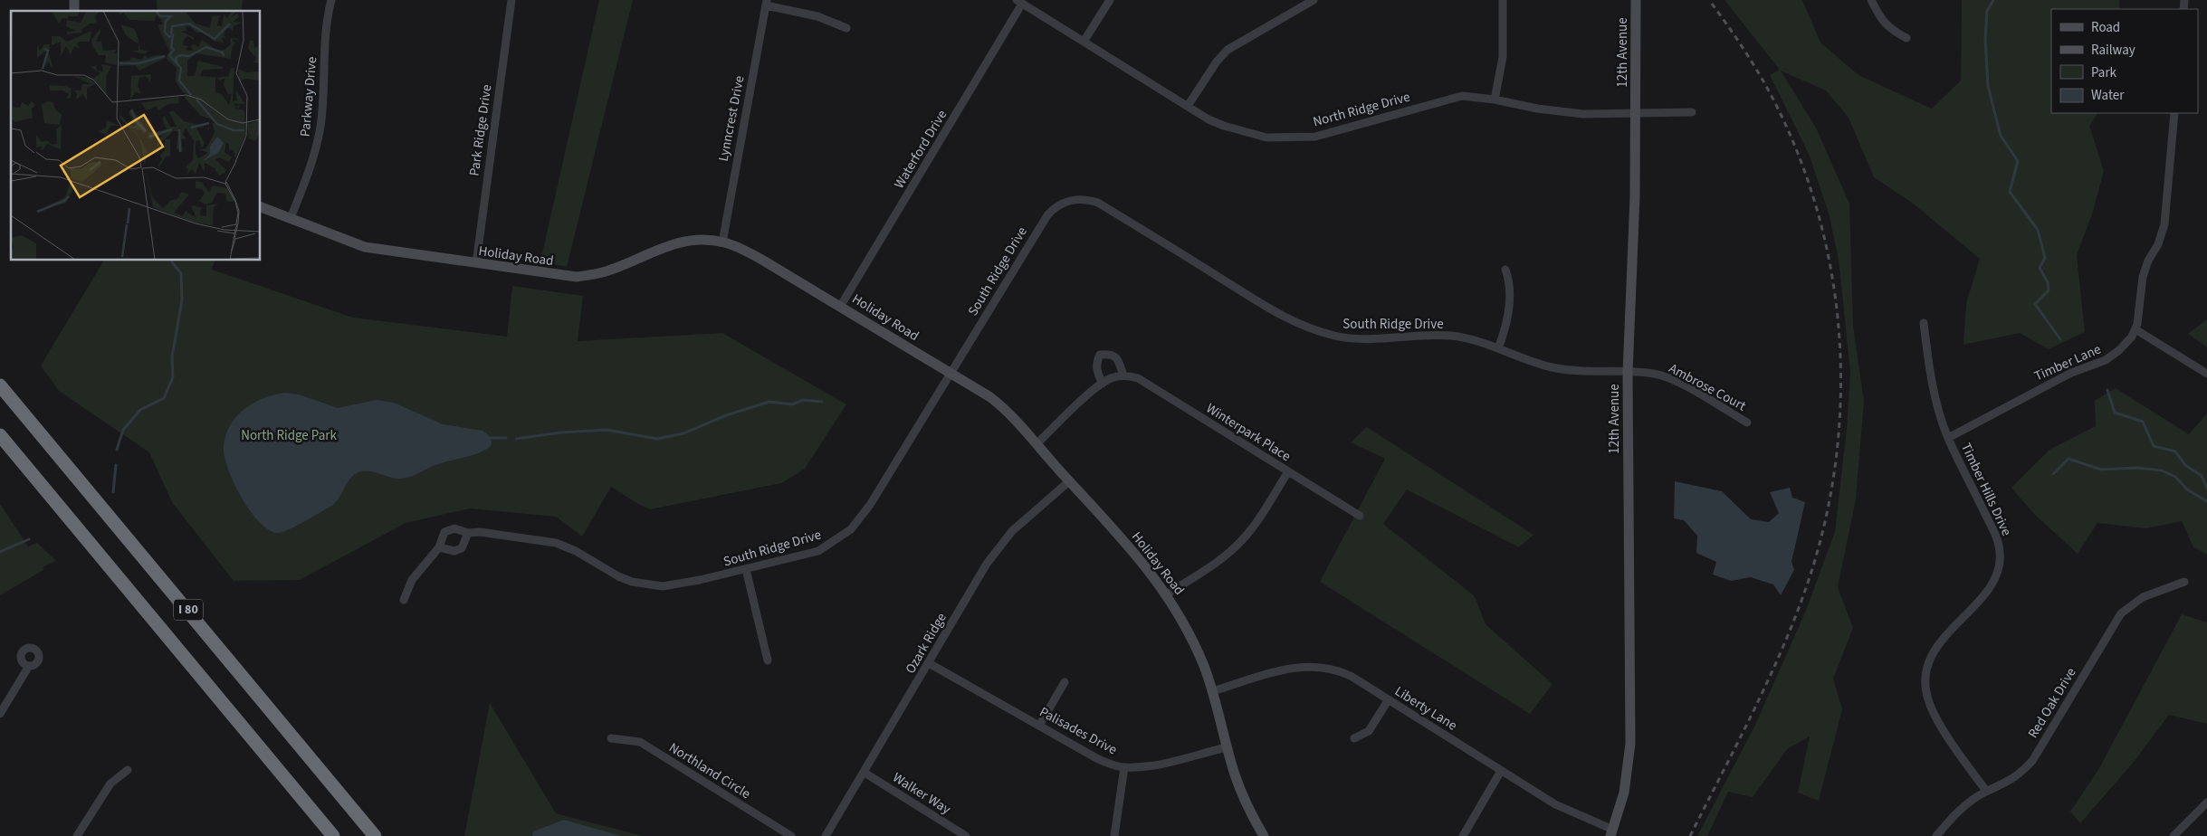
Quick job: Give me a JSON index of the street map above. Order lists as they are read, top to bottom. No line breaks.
{"streets":{"highway":["I 80"],"street":["12th Avenue","Parkway Drive","North Ridge Drive","Lynncrest Drive","Park Ridge Drive","Waterford Drive","Holiday Road","South Ridge Drive","Timber Lane","Ambrose Court","Winterpark Place","Timber Hills Drive","Ozark Ridge","Red Oak Drive","Liberty Lane","Palisades Drive","Northland Circle","Walker Way"]},"crossings":[["12th Avenue","North Ridge Drive"],["12th Avenue","South Ridge Drive"],["12th Avenue","Ambrose Court"],["12th Avenue","Liberty Lane"],["Parkway Drive","Holiday Road"],["North Ridge Drive","Waterford Drive"],["Lynncrest Drive","Holiday Road"],["Park Ridge Drive","Holiday Road"],["Waterford Drive","Holiday Road"],["Holiday Road","South Ridge Drive"],["Holiday Road","Ozark Ridge"],["Holiday Road","Liberty Lane"],["Holiday Road","Palisades Drive"],["South Ridge Drive","Ambrose Court"],["Timber Lane","Timber Hills Drive"],["Timber Hills Drive","Red Oak Drive"],["Ozark Ridge","Palisades Drive"],["Ozark Ridge","Walker Way"]],"parks":["North Ridge Park"],"legend":["Road","Railway","Park","Water"]}
